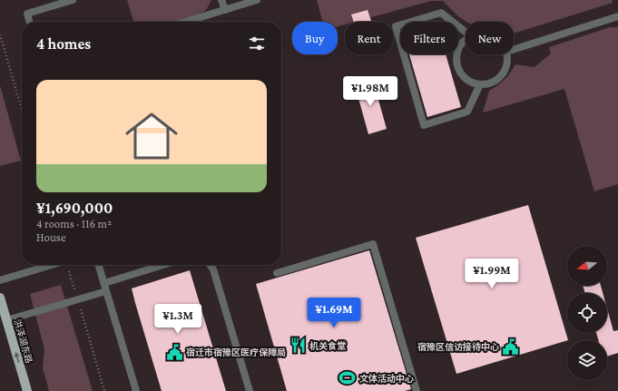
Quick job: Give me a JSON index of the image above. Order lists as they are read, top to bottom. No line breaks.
{"streets":{"main road":["洪泽湖东路"]},"one_way":["洪泽湖东路"],"places":{"restaurant":["机关食堂"],"public building":["宿豫区信访接待中心","宿迁市宿豫区医疗保障局"],"sports":["文体活动中心"]},"north":"left","page":{"chip":["Buy","Rent","Filters","New"],"heading":"4 homes","list":[{"name":"¥1,690,000","note":"4 rooms · 116 m² · House"}],"price":["¥1.98M","¥1.99M","¥1.69M","¥1.3M"]}}
